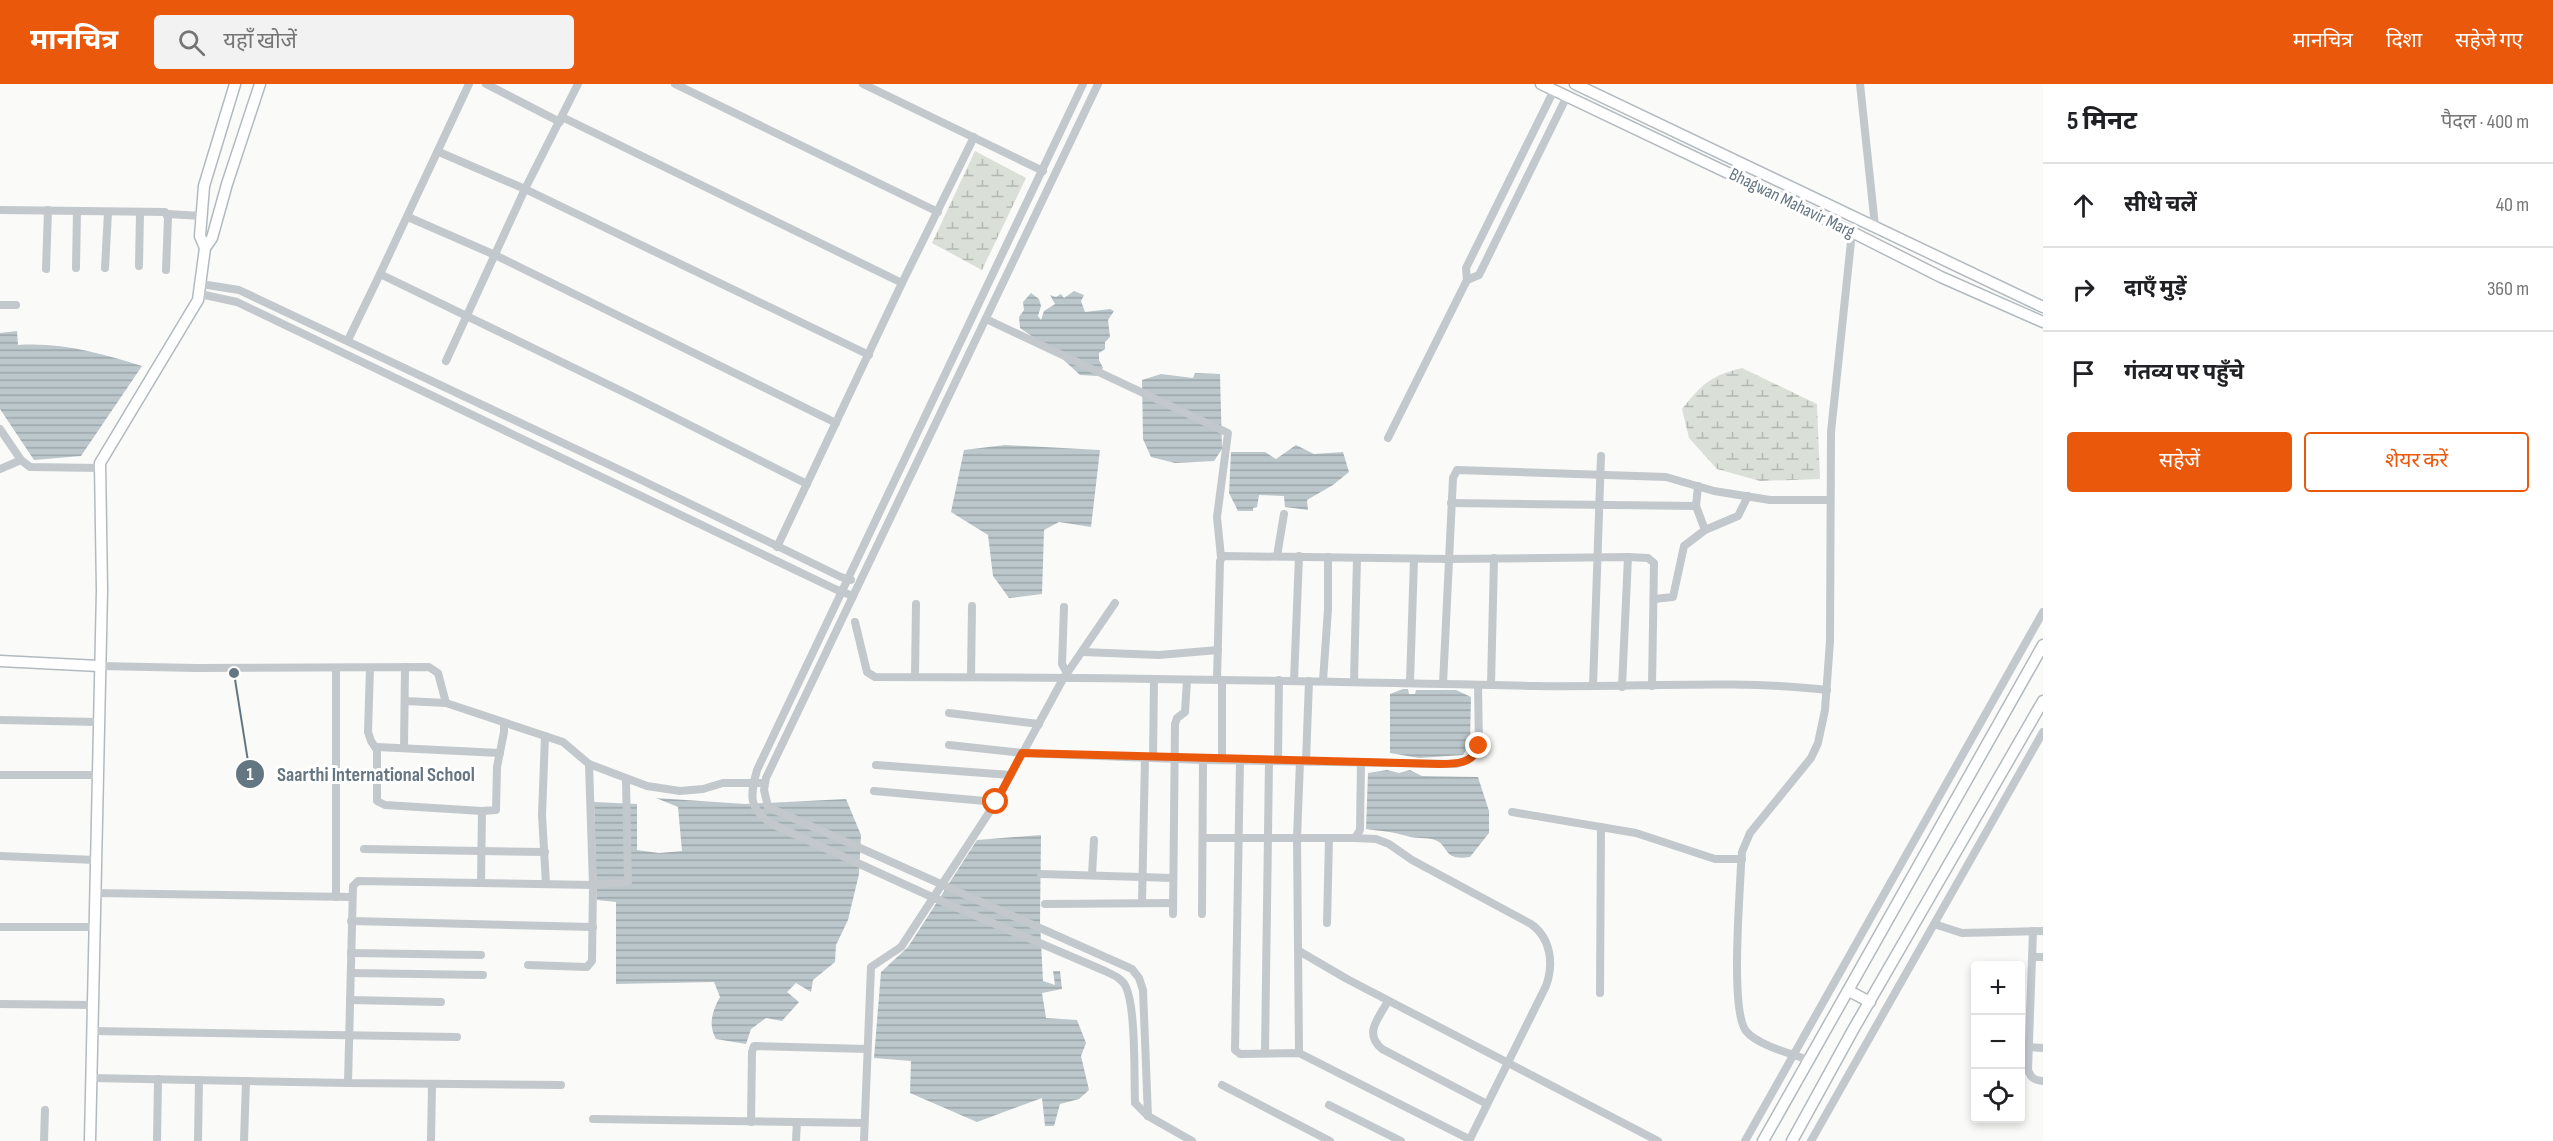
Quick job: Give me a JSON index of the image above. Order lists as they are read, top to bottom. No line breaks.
{"streets":{"street":["Bhagwan Mahavir Marg"]},"places":["Saarthi International School"],"page":{"header":"मानचित्र","search":"यहाँ खोजें","nav":["मानचित्र","दिशा","सहेजे गए"],"heading":["5 मिनट","पैदल · 400 m"],"list":[["सीधे चलें","40 m"],["दाएँ मुड़ें","360 m"],"गंतव्य पर पहुँचे"],"buttons":["सहेजें","शेयर करें"],"map_buttons":["+","−"]}}
